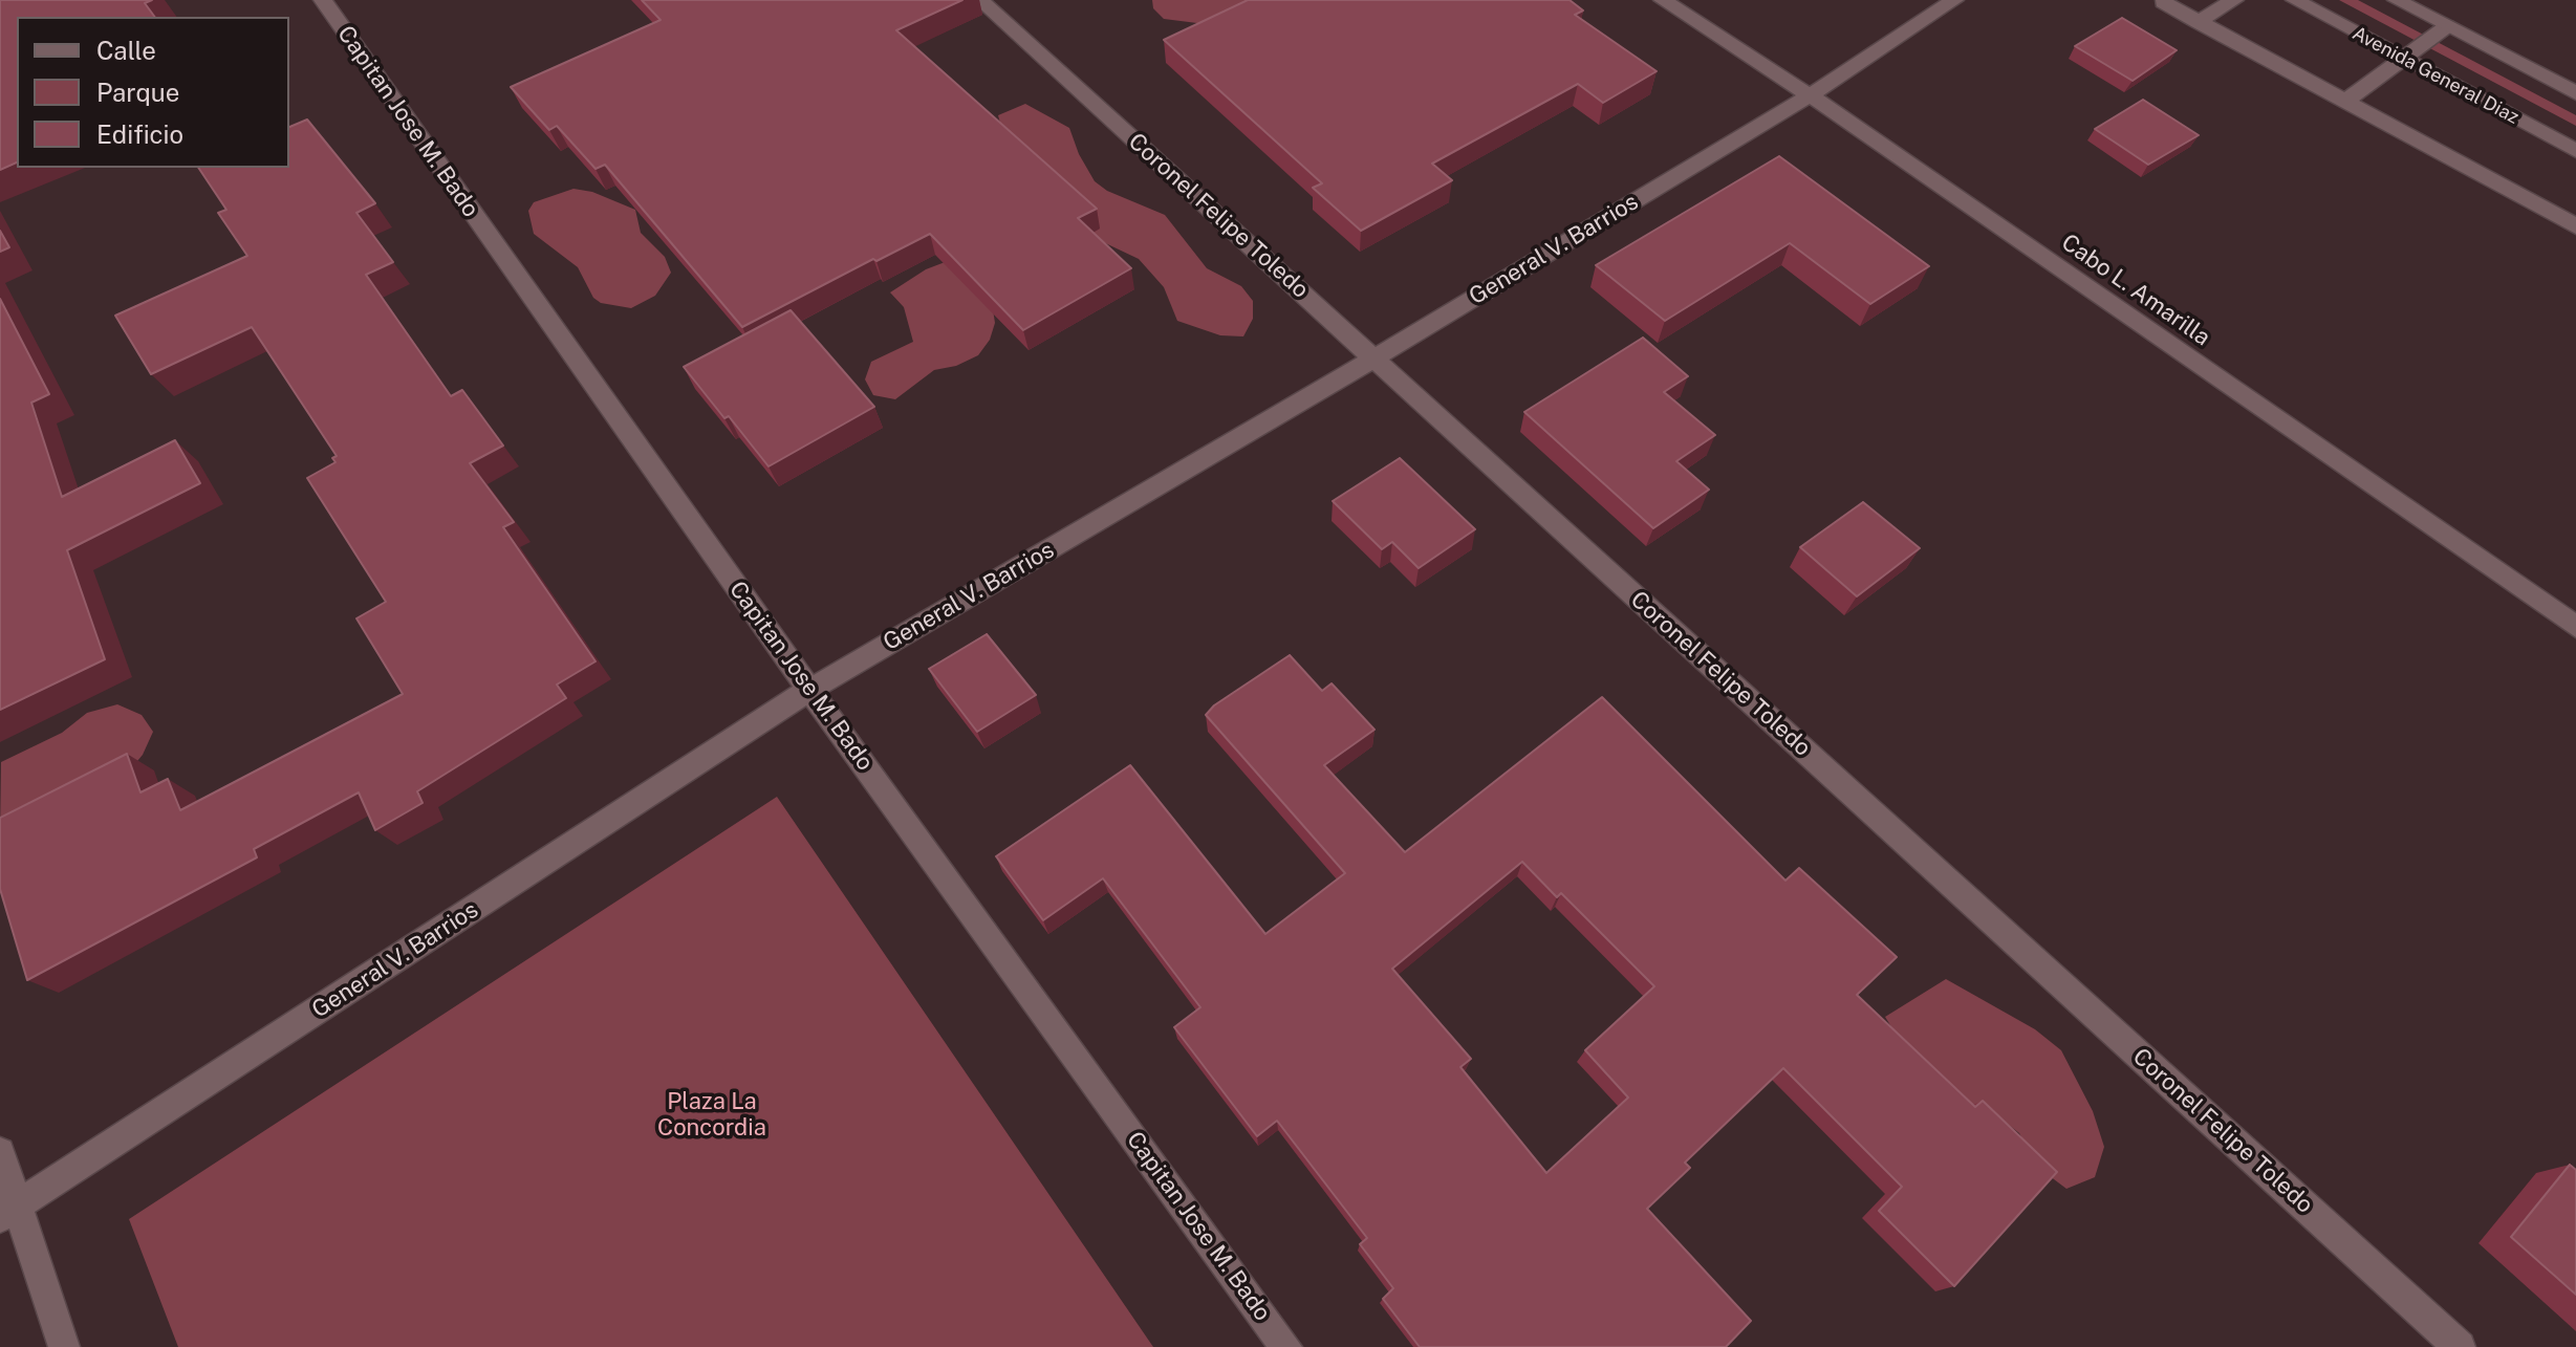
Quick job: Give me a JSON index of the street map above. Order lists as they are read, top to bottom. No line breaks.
{"streets":{"street":["Avenida General Diaz","Capitan Jose M. Bado","Coronel Felipe Toledo","General V. Barrios","Cabo L. Amarilla"]},"crossings":[["Capitan Jose M. Bado","General V. Barrios"],["Coronel Felipe Toledo","General V. Barrios"],["General V. Barrios","Cabo L. Amarilla"]],"parks":["Plaza La Concordia"],"legend":["Calle","Parque","Edificio"]}
